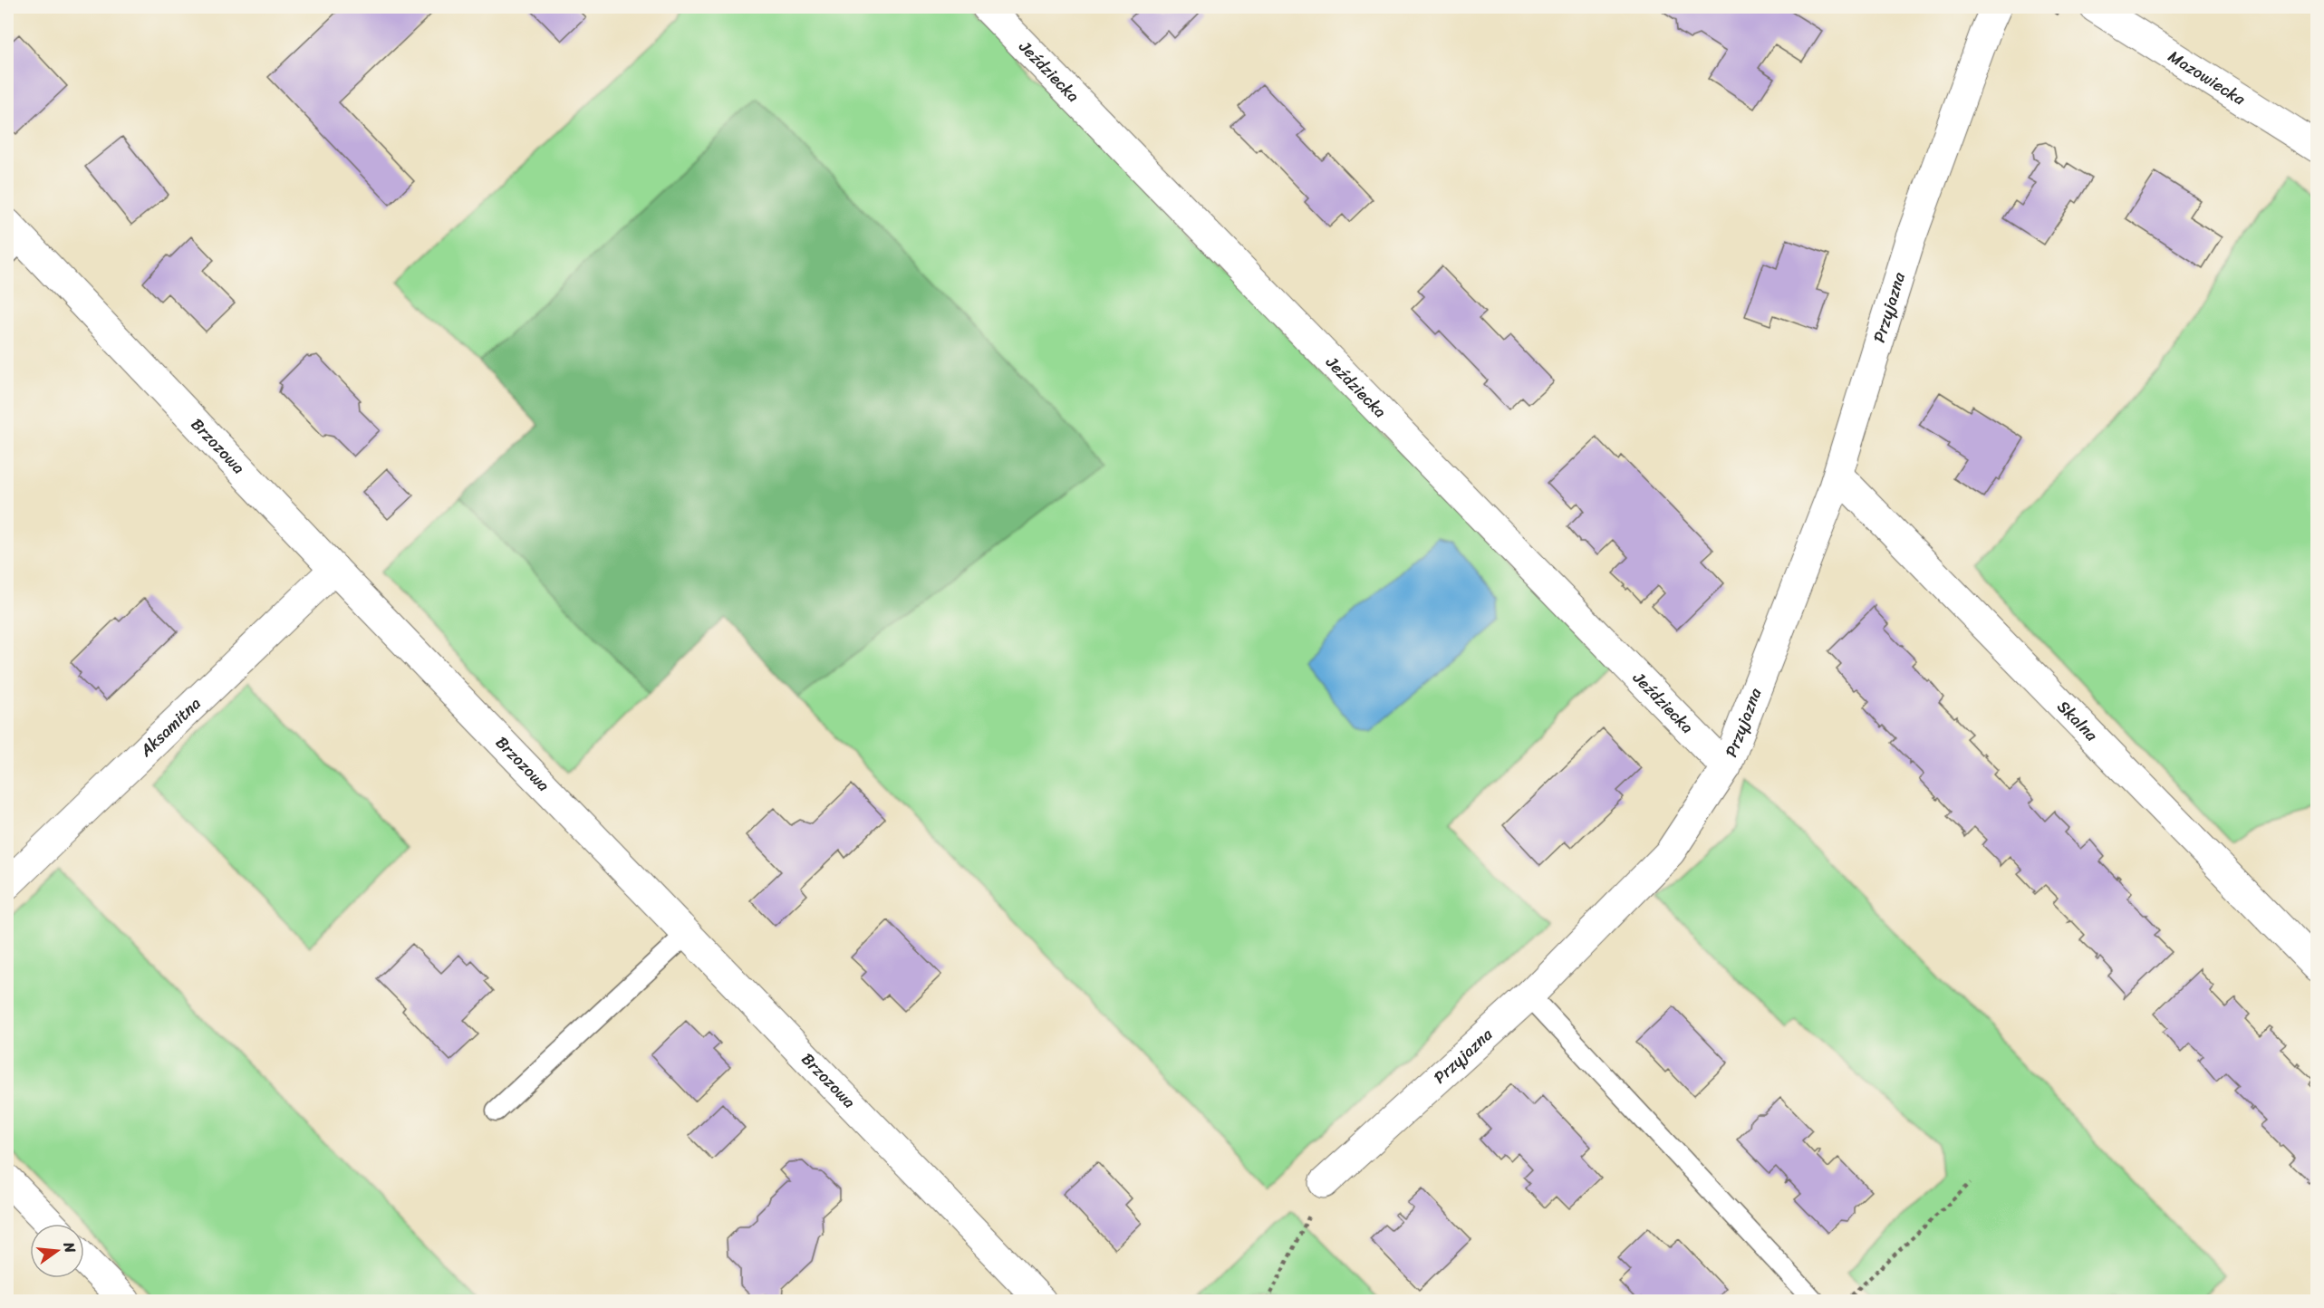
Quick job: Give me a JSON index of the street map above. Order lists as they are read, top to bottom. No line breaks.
{"streets":{"street":["Jeździecka","Mazowiecka","Przyjazna","Brzozowa","Skalna","Aksamitna"]},"crossings":[["Jeździecka","Przyjazna"],["Przyjazna","Skalna"],["Brzozowa","Aksamitna"]],"north":"right"}
